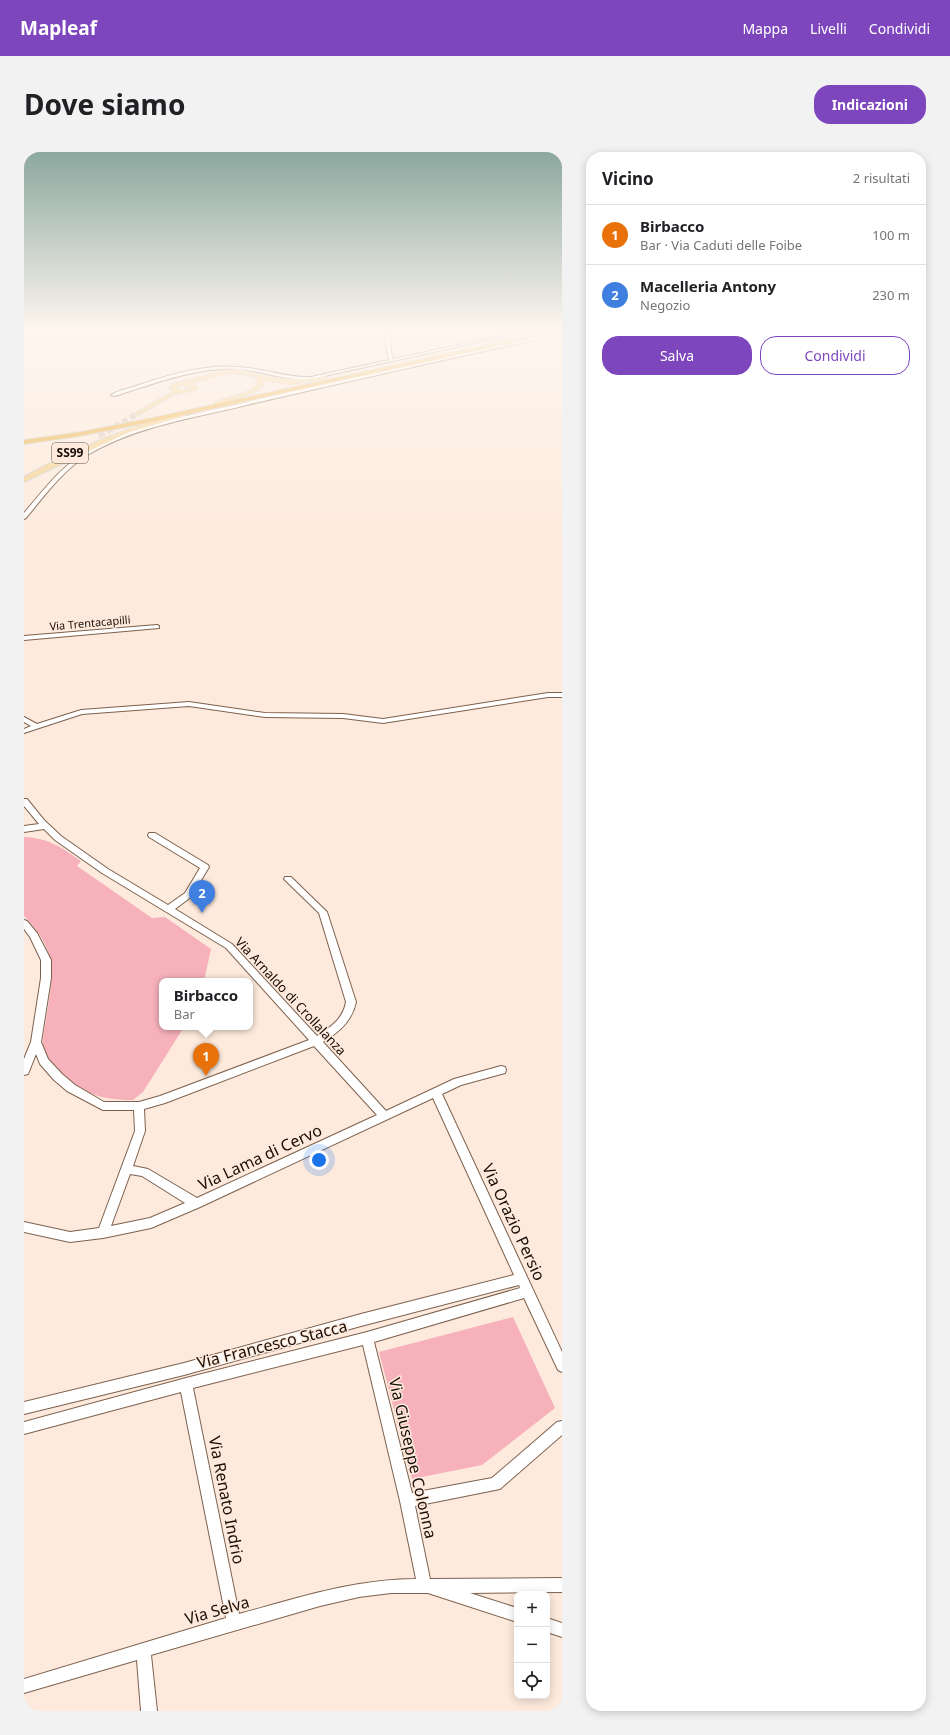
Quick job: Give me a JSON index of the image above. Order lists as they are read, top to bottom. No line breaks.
{"streets":{"highway":["SS99"],"street":["Via Trentacapilli","Via Arnaldo di Crollalanza","Via Lama di Cervo","Via Orazio Persio","Via Francesco Stacca","Via Giuseppe Colonna","Via Renato Indrio","Via Selva"]},"crossings":[["Via Arnaldo di Crollalanza","Via Lama di Cervo"],["Via Lama di Cervo","Via Orazio Persio"],["Via Orazio Persio","Via Francesco Stacca"],["Via Francesco Stacca","Via Giuseppe Colonna"],["Via Francesco Stacca","Via Renato Indrio"],["Via Giuseppe Colonna","Via Selva"],["Via Renato Indrio","Via Selva"]],"page":{"header":"Mapleaf","nav":["Mappa","Livelli","Condividi"],"title":"Dove siamo","buttons":["Indicazioni",["Salva","Condividi"]],"heading":["Vicino","2 risultati"],"list":[{"mark":"1","name":"Birbacco","note":"Bar · Via Caduti delle Foibe","value":"100 m"},{"mark":"2","name":"Macelleria Antony","note":"Negozio","value":"230 m"}],"pins":["2","1"],"popup":["Birbacco","Bar"],"map_buttons":["+","−"]}}
